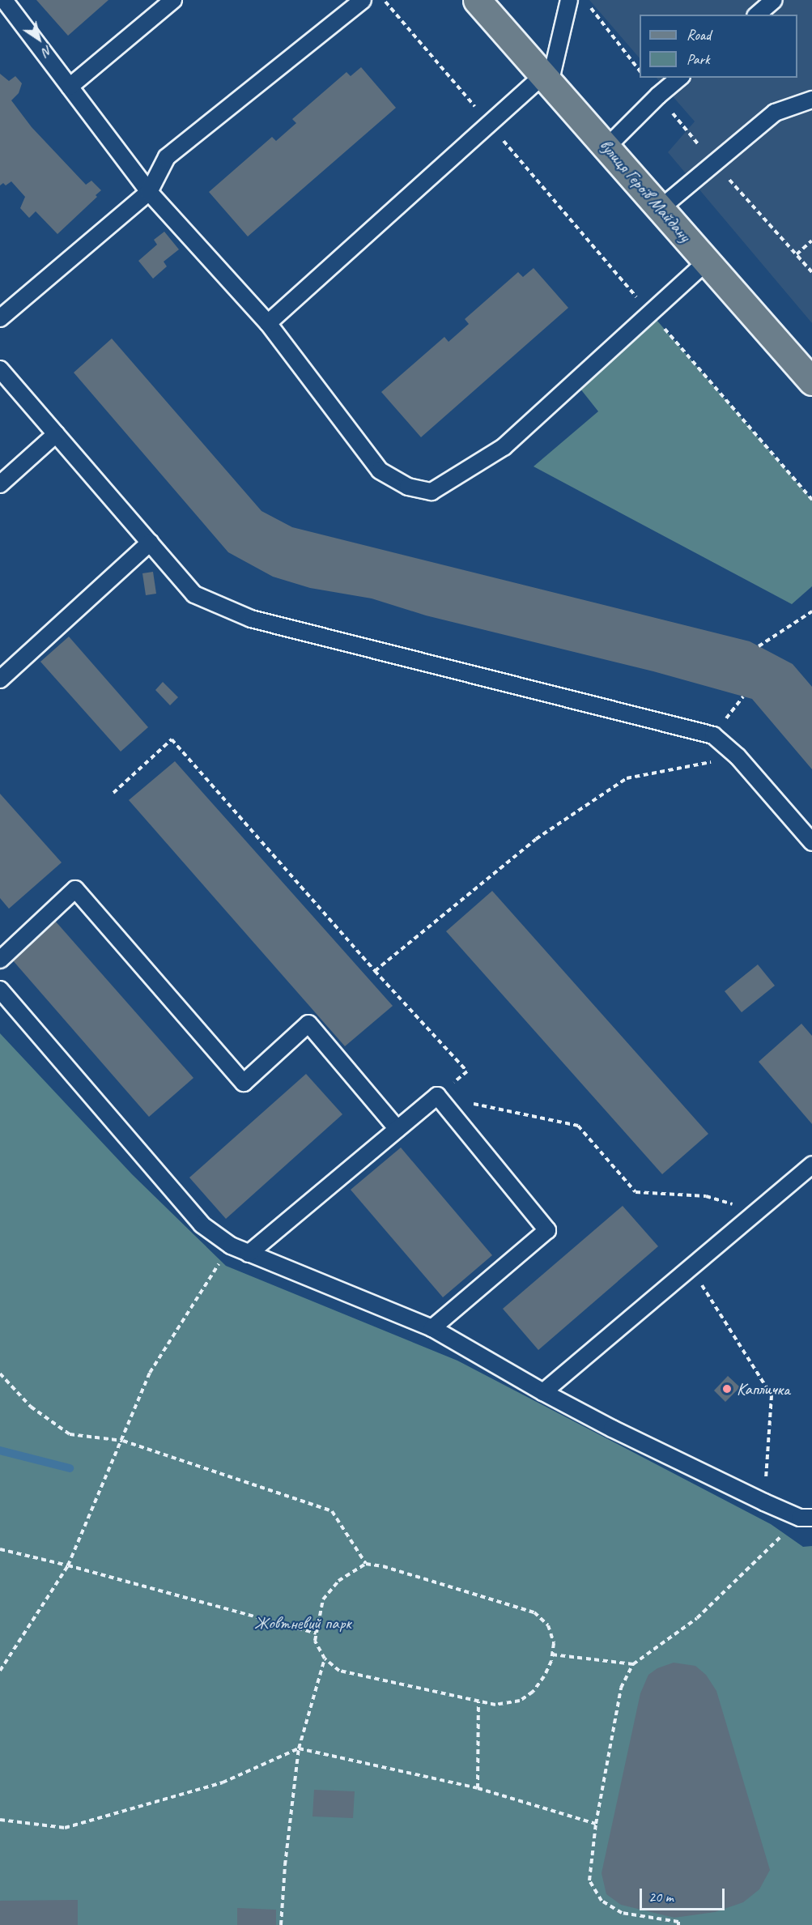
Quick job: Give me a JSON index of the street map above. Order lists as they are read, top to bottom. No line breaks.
{"streets":{"main road":["вулиця Героїв Майдану"]},"parks":["Жовтневий парк"],"places":["Капличка"],"legend":["Road","Park"],"scale_bar":"20 m","north":"bottom right"}
